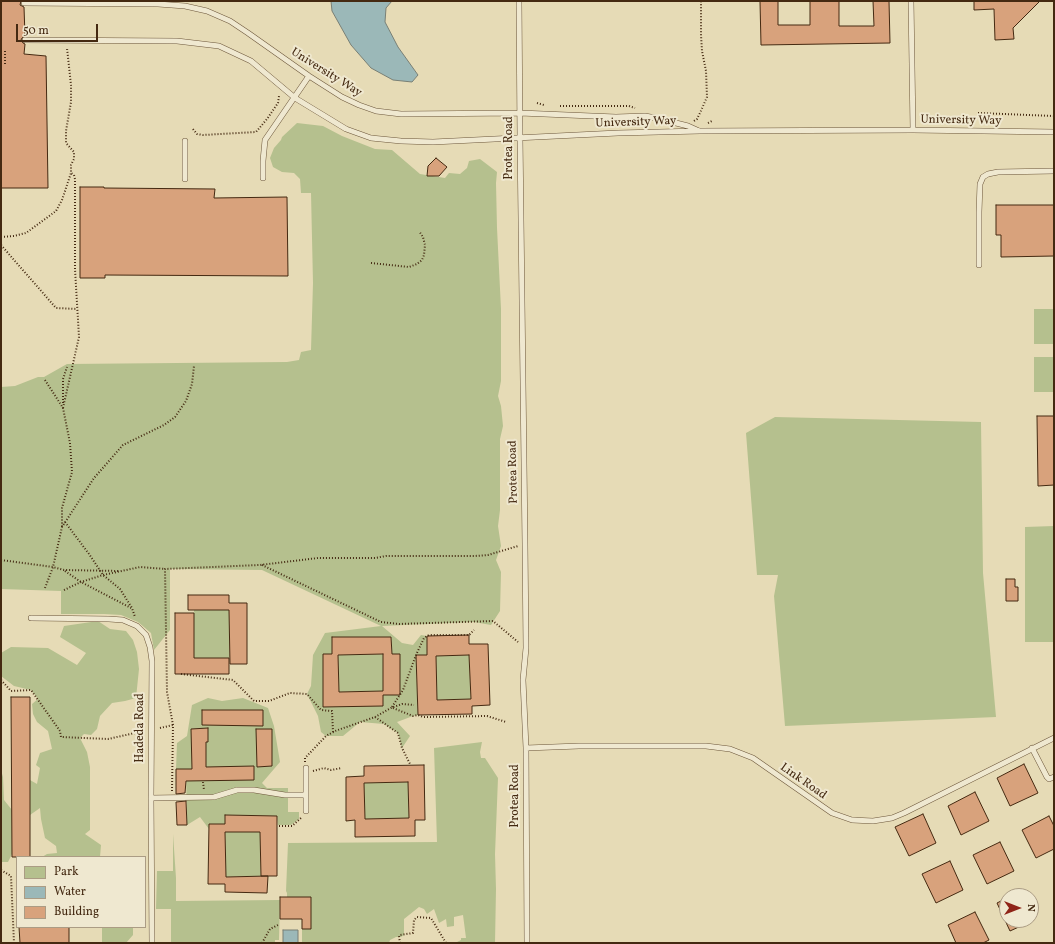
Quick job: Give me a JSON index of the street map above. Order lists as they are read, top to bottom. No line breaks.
{"streets":{"lane":["University Way","Protea Road","Hadeda Road","Link Road"]},"crossings":[["University Way","Protea Road"],["Protea Road","Link Road"]],"legend":["Park","Water","Building"],"scale_bar":"50 m","north":"right"}
